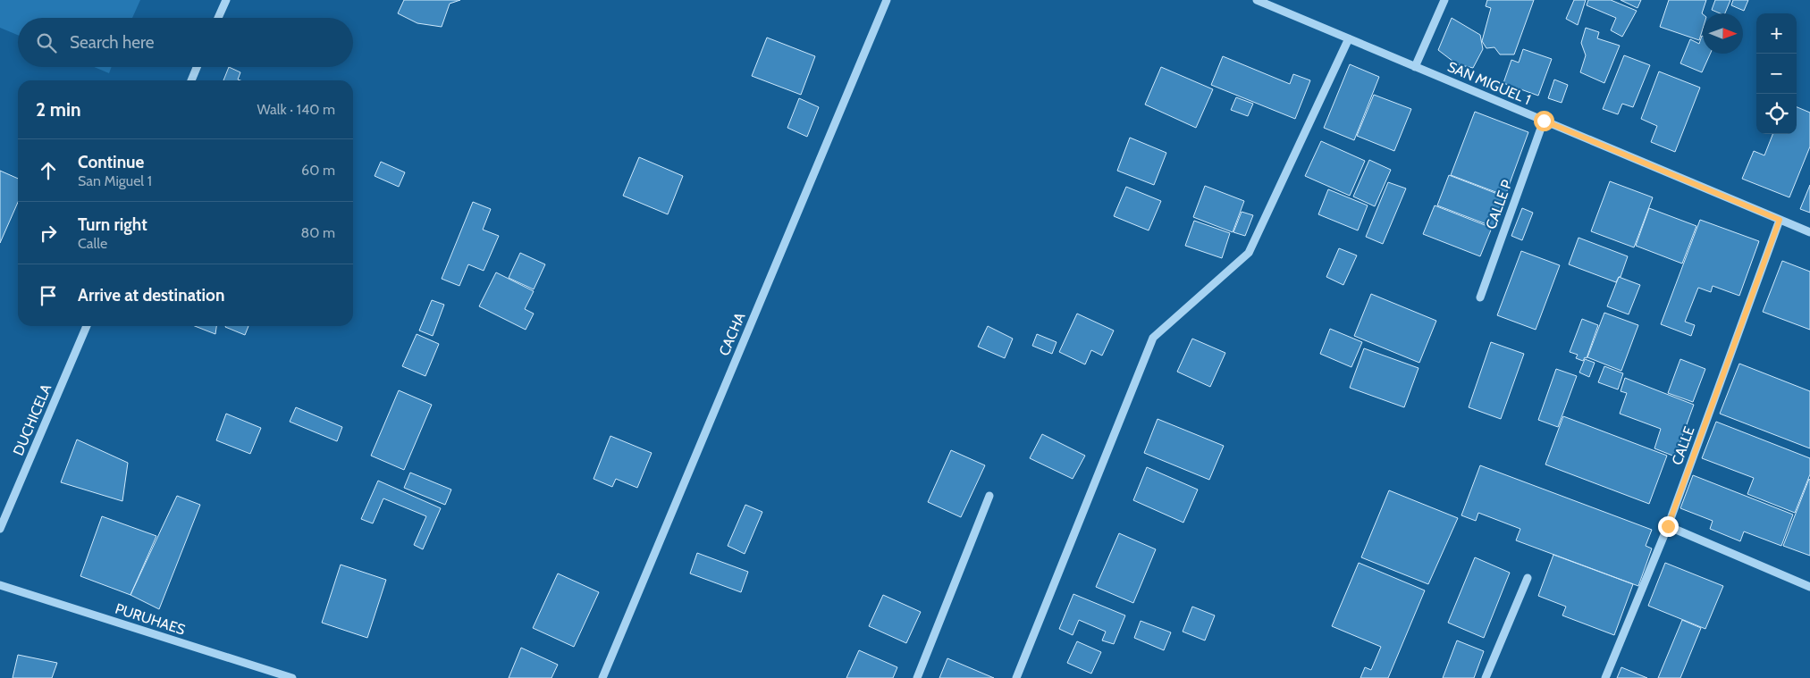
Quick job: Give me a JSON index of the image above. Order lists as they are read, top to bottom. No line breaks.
{"streets":{"street":["SAN MIGUEL 1","CALLE P","CACHA","DUCHICELA","CALLE","PURUHAES"]},"crossings":[["SAN MIGUEL 1","CALLE P"],["SAN MIGUEL 1","CALLE"]],"north":"right","page":{"map_buttons":["+","−"],"search":"Search here","heading":["2 min","Walk · 140 m"],"list":[["Continue","San Miguel 1","60 m"],["Turn right","Calle","80 m"],"Arrive at destination"]}}
